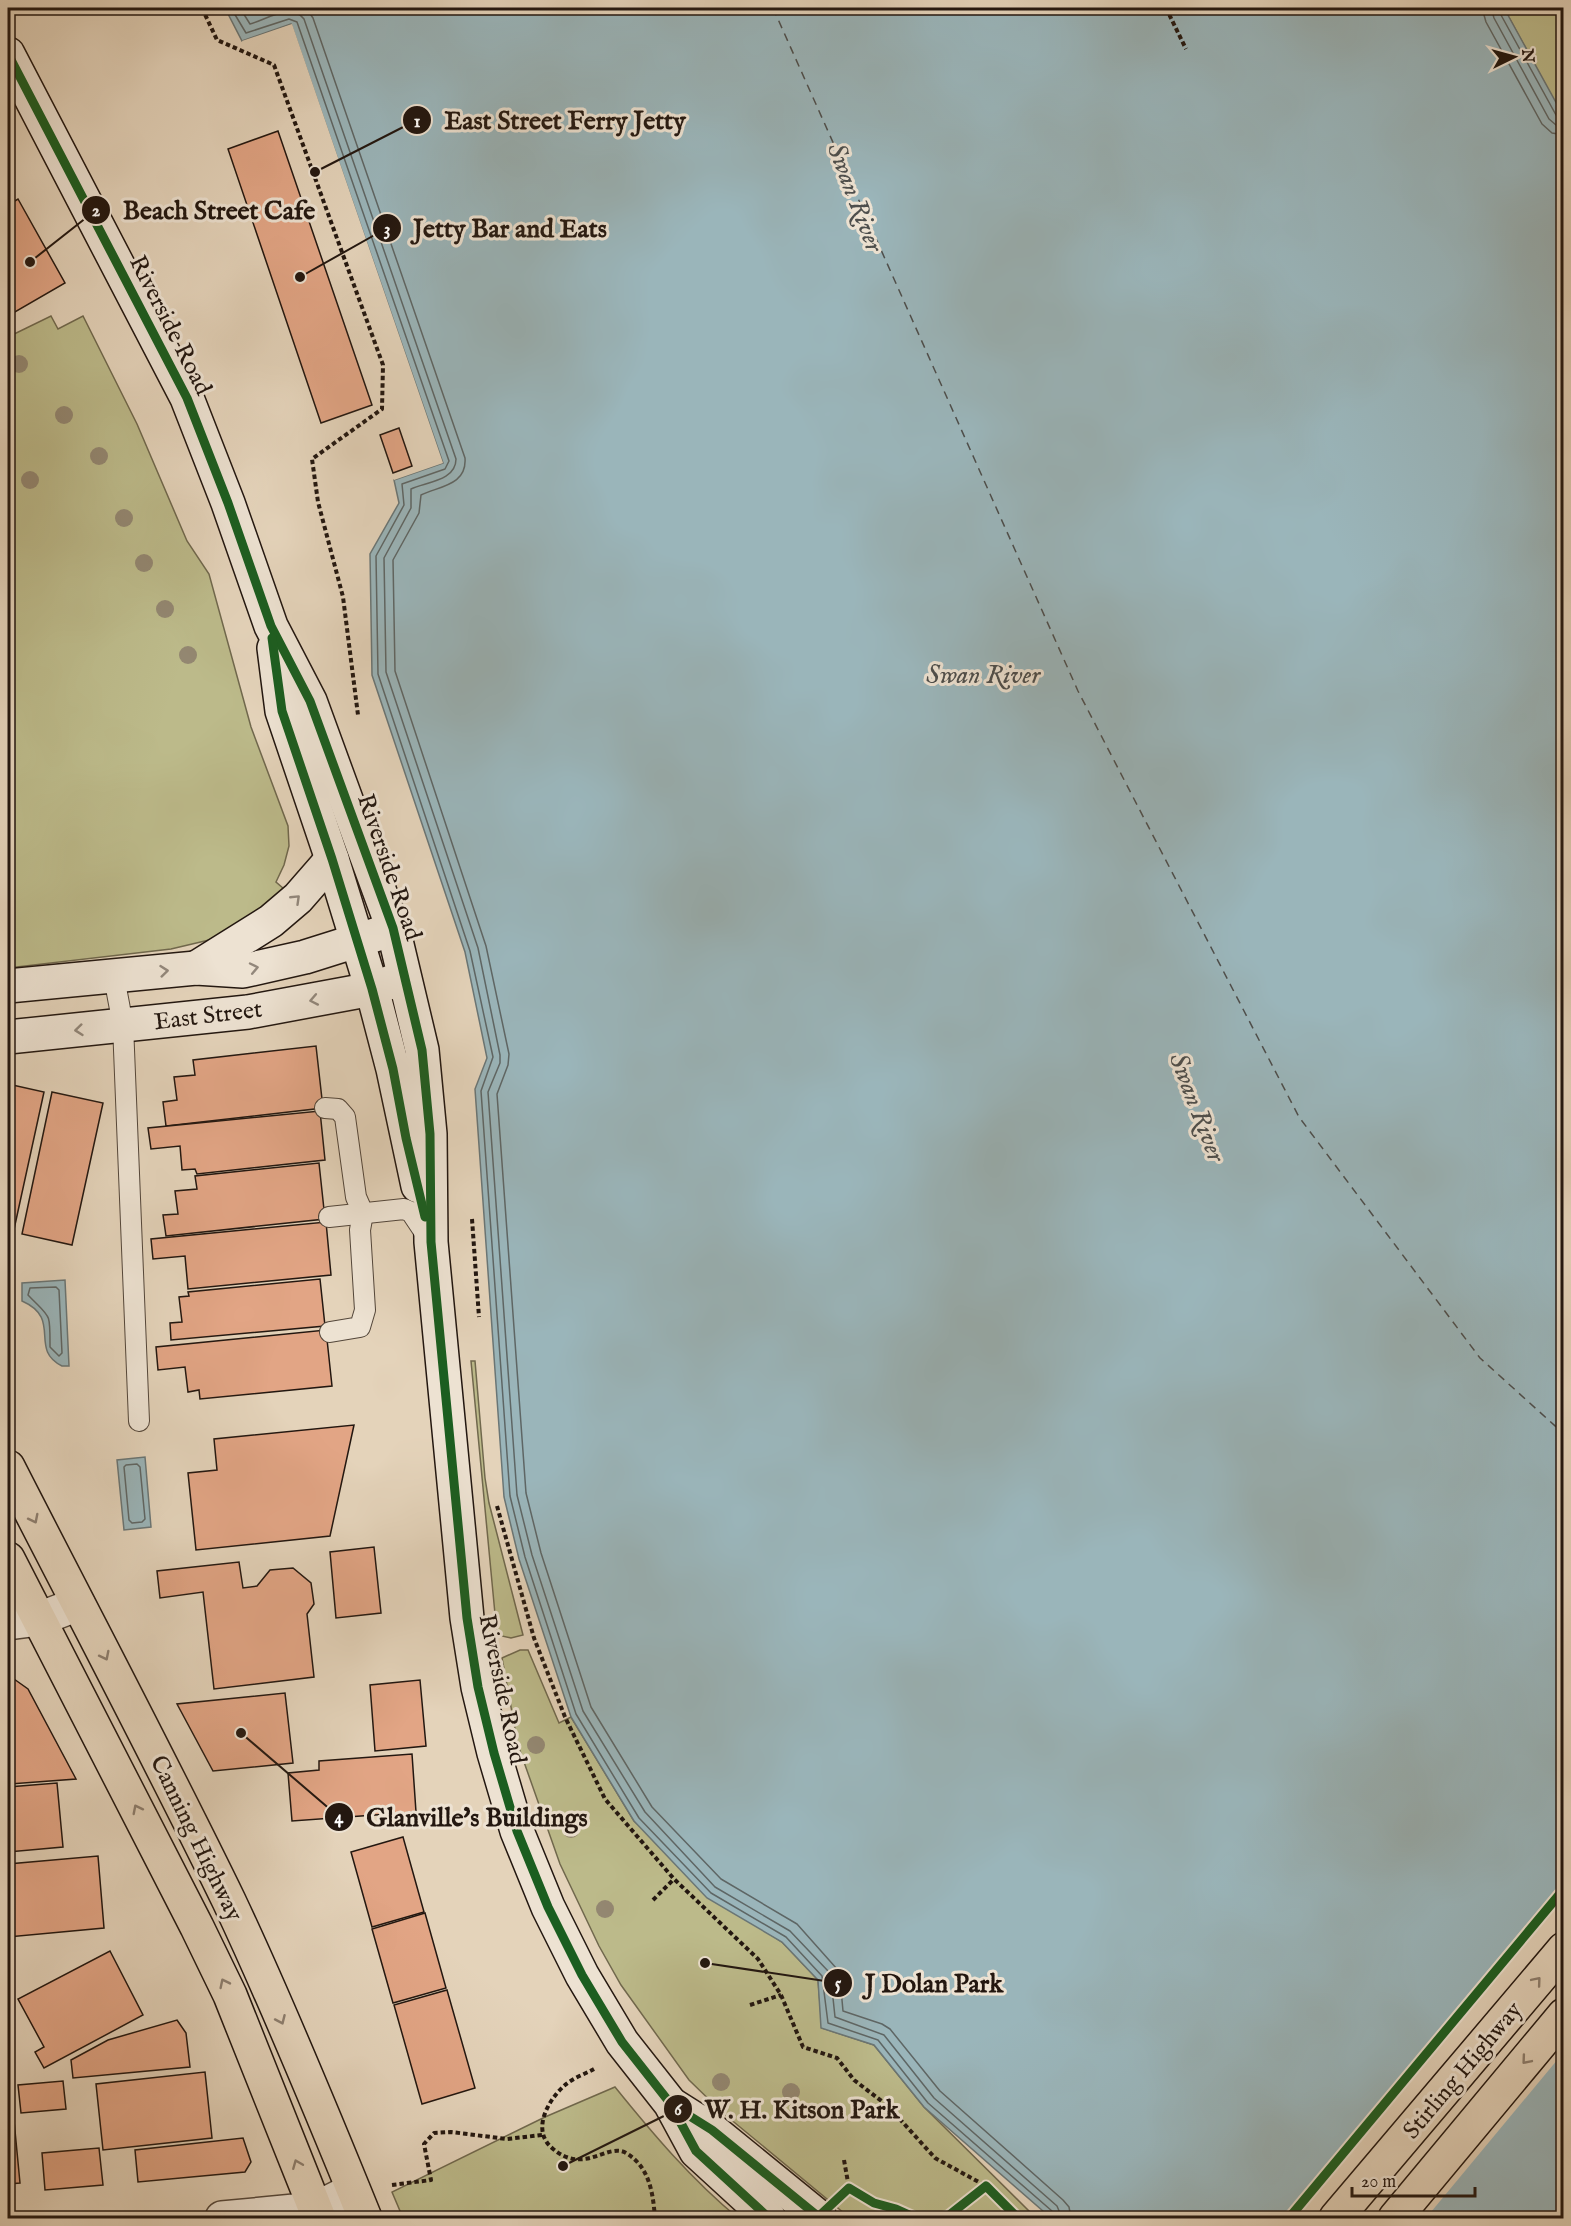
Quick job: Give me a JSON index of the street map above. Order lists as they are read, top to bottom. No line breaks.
{"streets":{"main road":["Canning Highway","Stirling Highway"],"street":["Riverside Road","East Street"]},"crossings":[["Riverside Road","East Street"]],"water":["Swan River"],"places":["East Street Ferry Jetty","Beach Street Cafe","Jetty Bar and Eats","Glanville's Buildings","J Dolan Park","W. H. Kitson Park"],"scale_bar":"20 m","north":"right"}
